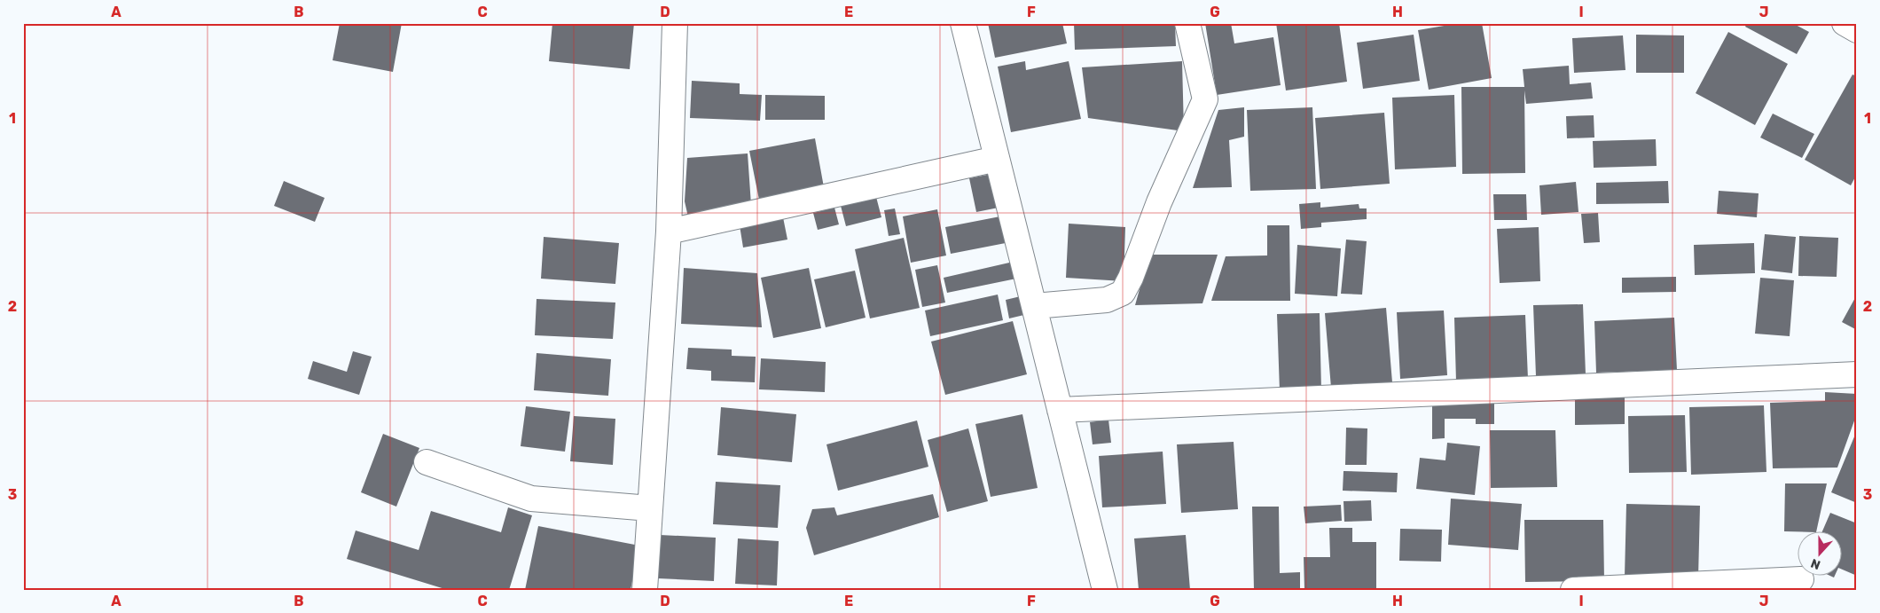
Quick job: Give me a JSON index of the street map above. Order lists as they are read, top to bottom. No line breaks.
{"north":"bottom","grid":{"columns":["A","B","C","D","E","F","G","H","I","J"],"rows":["1","2","3"]}}
